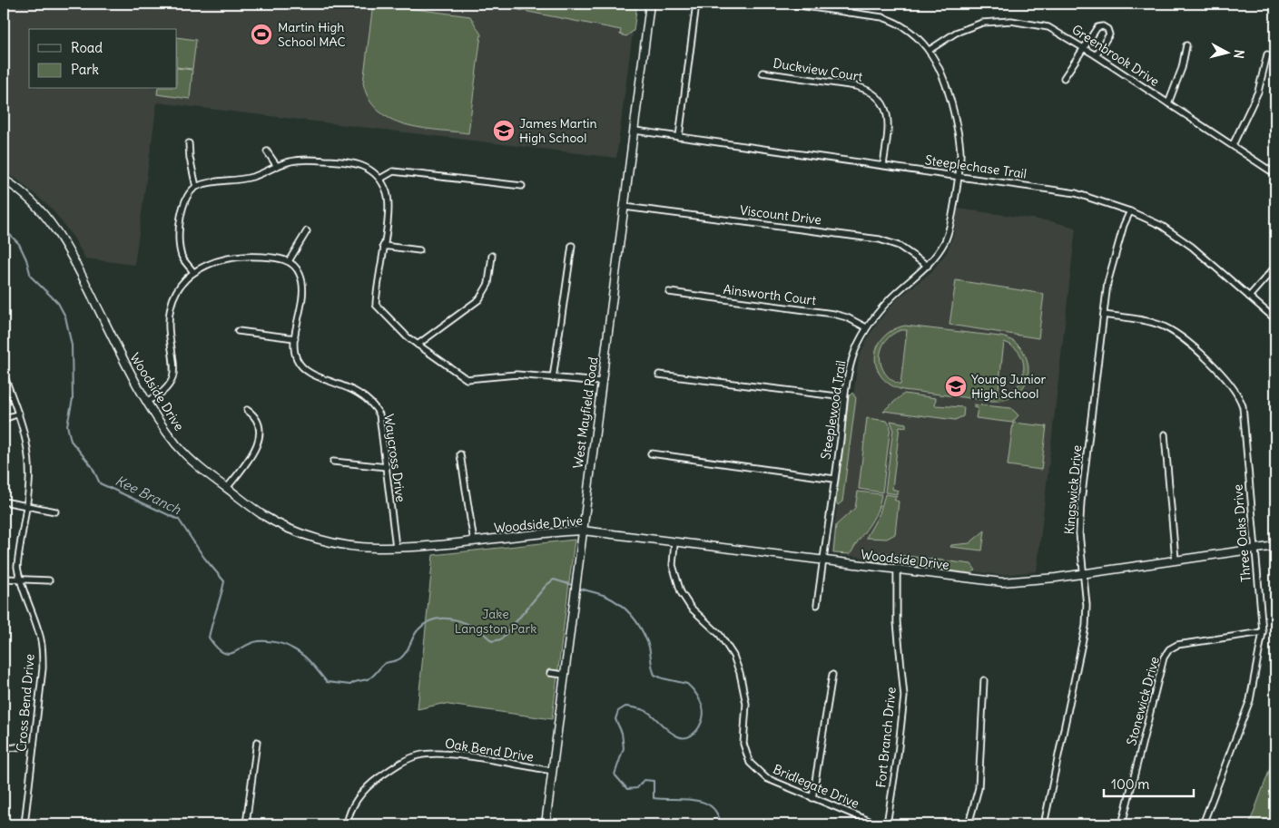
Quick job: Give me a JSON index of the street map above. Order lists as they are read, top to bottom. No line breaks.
{"streets":{"street":["Greenbrook Drive","Duckview Court","Steeplechase Trail","Viscount Drive","Ainsworth Court","Woodside Drive","Steeplewood Trail","West Mayfield Road","Waycross Drive","Kingswick Drive","Three Oaks Drive","Stonewick Drive","Cross Bend Drive","Fort Branch Drive","Oak Bend Drive","Bridlegate Drive"]},"crossings":[["Greenbrook Drive","Steeplewood Trail"],["Duckview Court","Steeplechase Trail"],["Steeplechase Trail","Steeplewood Trail"],["Steeplechase Trail","West Mayfield Road"],["Steeplechase Trail","Kingswick Drive"],["Viscount Drive","Steeplewood Trail"],["Viscount Drive","West Mayfield Road"],["Ainsworth Court","Steeplewood Trail"],["Woodside Drive","Steeplewood Trail"],["Woodside Drive","West Mayfield Road"],["Woodside Drive","Waycross Drive"],["Woodside Drive","Kingswick Drive"],["Woodside Drive","Three Oaks Drive"],["Woodside Drive","Fort Branch Drive"],["Woodside Drive","Bridlegate Drive"],["West Mayfield Road","Oak Bend Drive"],["Kingswick Drive","Three Oaks Drive"],["Three Oaks Drive","Stonewick Drive"]],"water":["Kee Branch"],"parks":["Jake Langston Park"],"places":{"sports":["Martin High School MAC"],"school or university":["James Martin High School","Young Junior High School"]},"legend":["Road","Park"],"scale_bar":"100 m","north":"right"}
